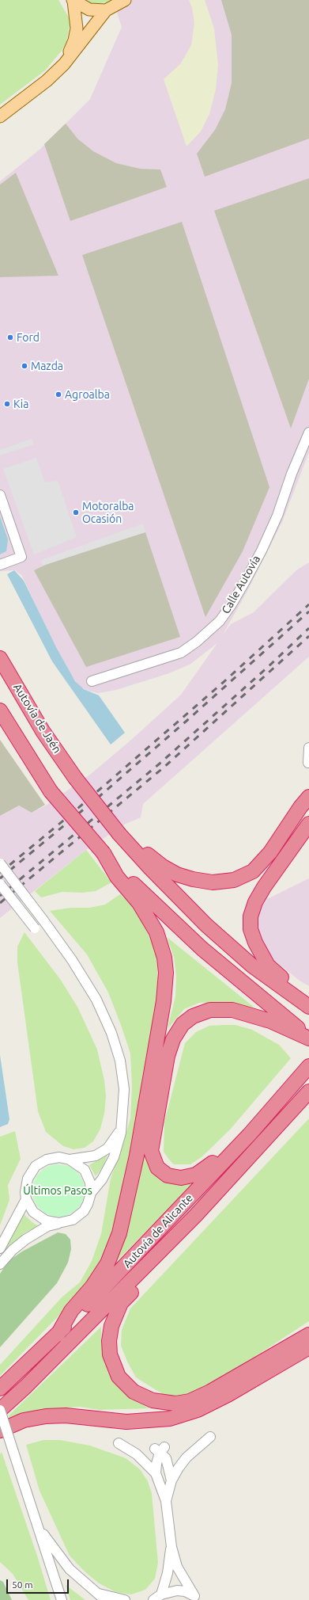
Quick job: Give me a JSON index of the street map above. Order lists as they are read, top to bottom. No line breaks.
{"streets":{"highway":["Autovía de Jaén","Autovía de Alicante"],"street":["Calle Autovía"]},"parks":["Últimos Pasos"],"places":["Ford","Mazda","Agroalba","Kia","Motoralba Ocasión"],"scale_bar":"50 m"}
